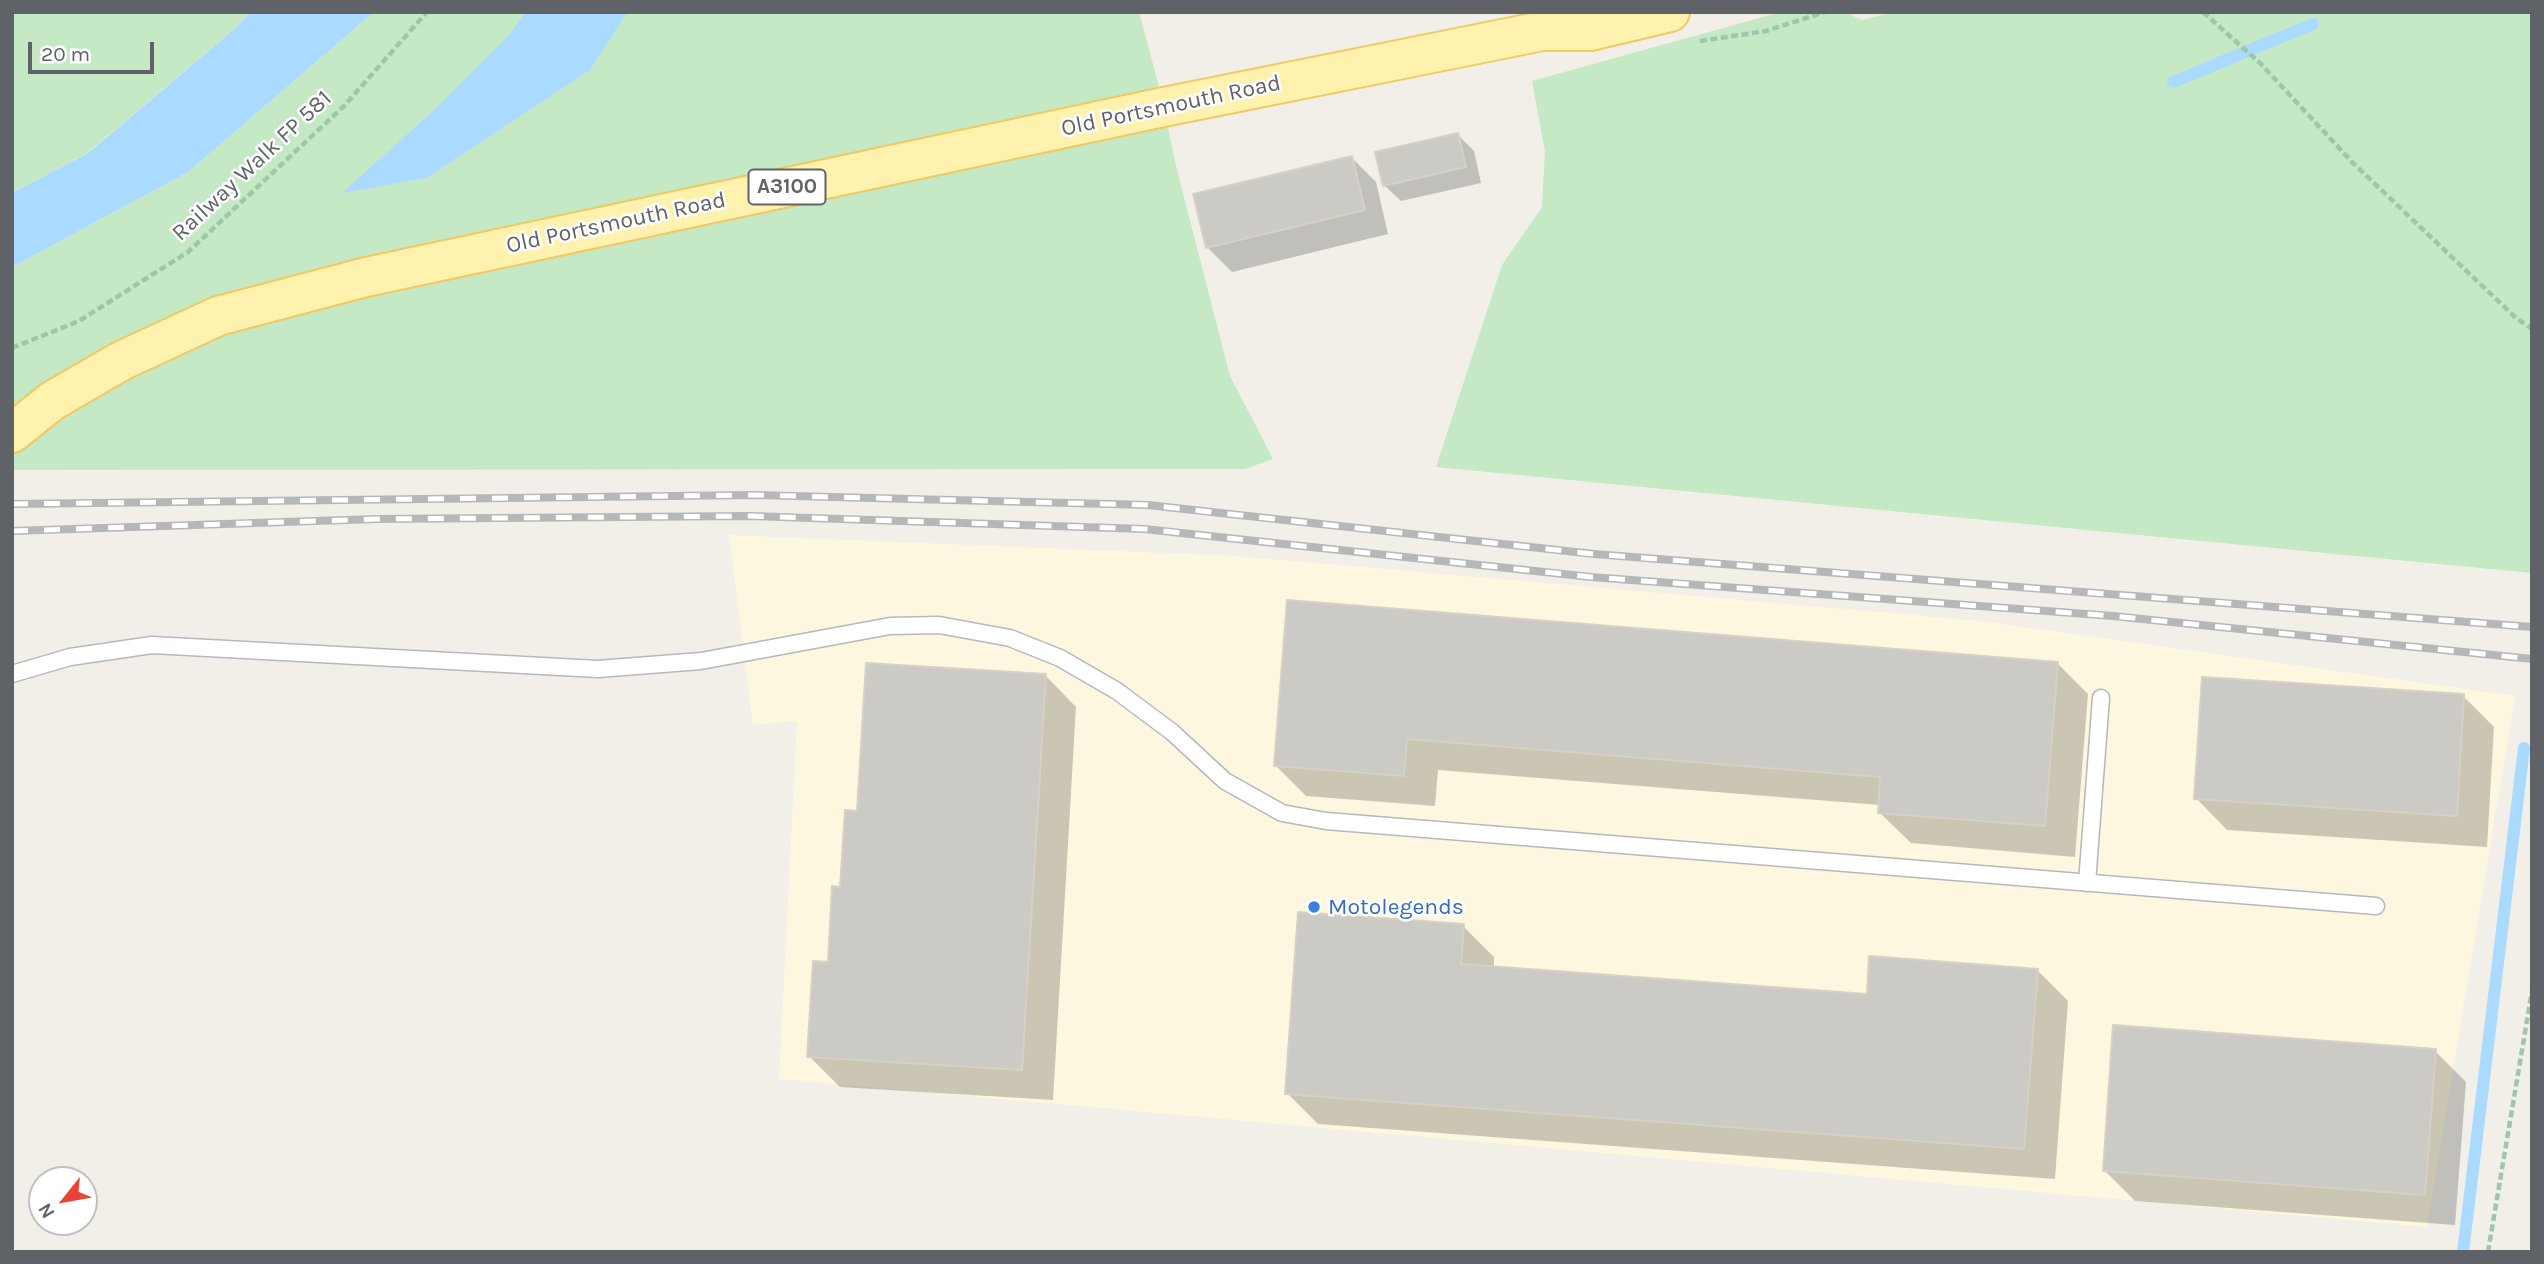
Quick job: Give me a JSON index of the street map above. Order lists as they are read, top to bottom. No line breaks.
{"streets":{"main road":["Old Portsmouth Road","A3100"],"path":["Railway Walk FP 581"]},"places":["Motolegends"],"scale_bar":"20 m","north":"bottom left"}
